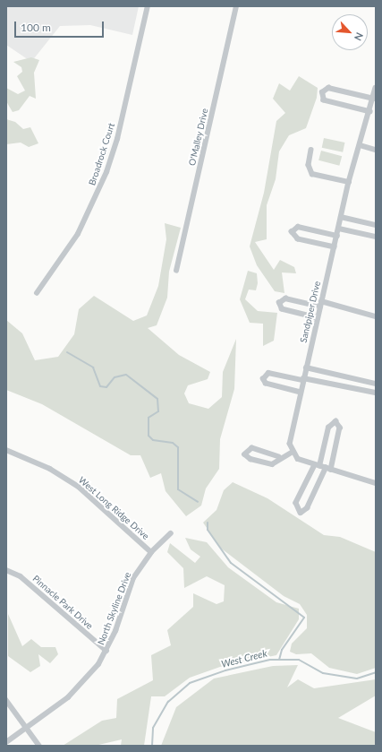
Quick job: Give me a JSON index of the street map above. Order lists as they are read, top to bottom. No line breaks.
{"streets":{"street":["O'Malley Drive","Broadrock Court","Sandpiper Drive","West Long Ridge Drive","Pinnacle Park Drive","North Skyline Drive"]},"crossings":[["West Long Ridge Drive","North Skyline Drive"],["Pinnacle Park Drive","North Skyline Drive"]],"water":["West Creek"],"scale_bar":"100 m","north":"bottom right"}
